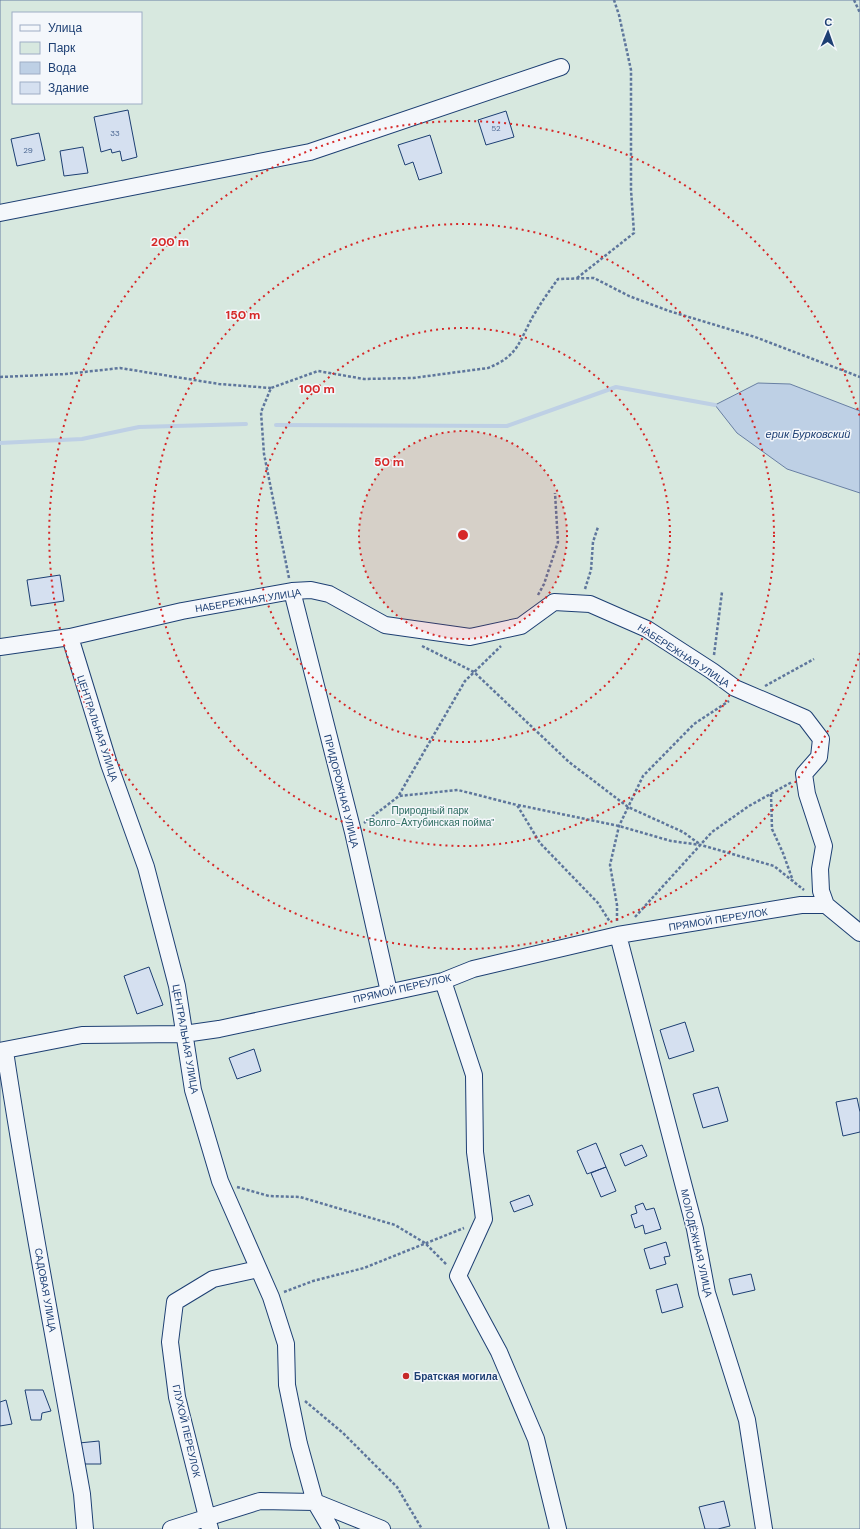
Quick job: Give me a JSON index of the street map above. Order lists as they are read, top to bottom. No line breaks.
{"streets":{"street":["НАБЕРЕЖНАЯ УЛИЦА","ЦЕНТРАЛЬНАЯ УЛИЦА","ПРИДОРОЖНАЯ УЛИЦА","ПРЯМОЙ ПЕРЕУЛОК","МОЛОДЁЖНАЯ УЛИЦА","САДОВАЯ УЛИЦА","ГЛУХОЙ ПЕРЕУЛОК"]},"crossings":[["НАБЕРЕЖНАЯ УЛИЦА","ЦЕНТРАЛЬНАЯ УЛИЦА"],["НАБЕРЕЖНАЯ УЛИЦА","ПРИДОРОЖНАЯ УЛИЦА"],["ЦЕНТРАЛЬНАЯ УЛИЦА","ПРЯМОЙ ПЕРЕУЛОК"],["ЦЕНТРАЛЬНАЯ УЛИЦА","ГЛУХОЙ ПЕРЕУЛОК"],["ПРИДОРОЖНАЯ УЛИЦА","ПРЯМОЙ ПЕРЕУЛОК"],["ПРЯМОЙ ПЕРЕУЛОК","МОЛОДЁЖНАЯ УЛИЦА"],["ПРЯМОЙ ПЕРЕУЛОК","САДОВАЯ УЛИЦА"]],"water":["ерик Бурковский"],"parks":["Природный парк \"Волго-Ахтубинская пойма\""],"places":["Братская могила"],"house_numbers":["52","33","29"],"legend":["Улица","Парк","Вода","Здание"],"north":"top","rings":["200 m","150 m","100 m","50 m"]}
